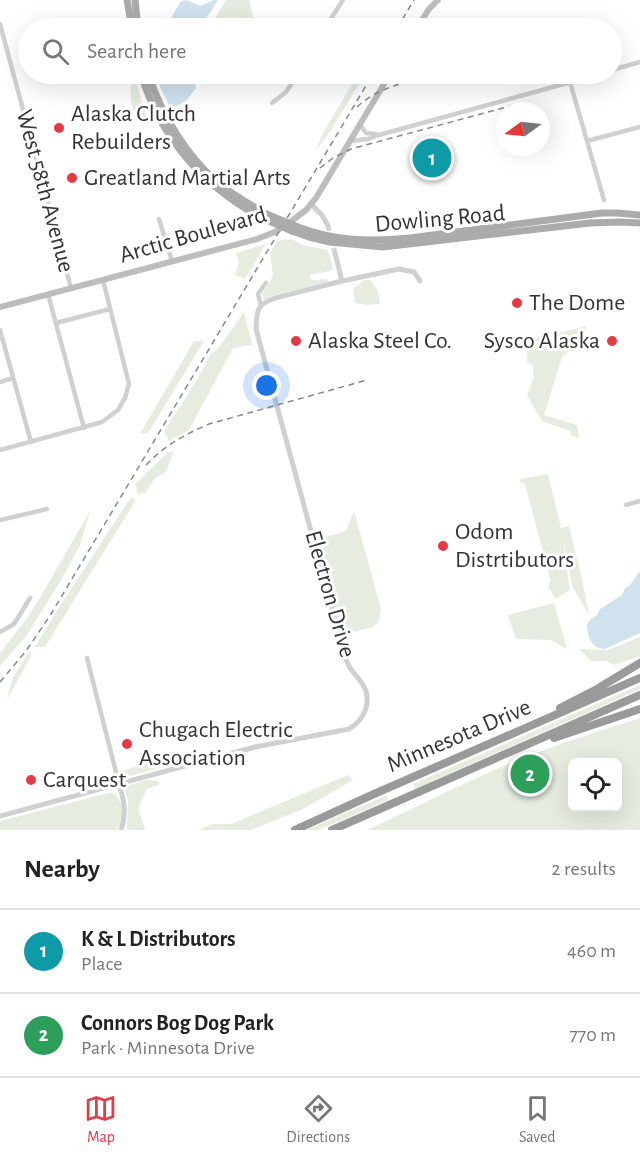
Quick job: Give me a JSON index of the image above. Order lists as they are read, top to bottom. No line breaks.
{"streets":{"highway":["Minnesota Drive"],"main road":["Dowling Road","Arctic Boulevard"],"street":["West 58th Avenue","Electron Drive"]},"crossings":[["West 58th Avenue","Arctic Boulevard"]],"places":["Alaska Clutch Rebuilders","Greatland Martial Arts","The Dome","Alaska Steel Co.","Sysco Alaska","Odom Distrtibutors","Chugach Electric Association","Carquest"],"north":"left","page":{"search":"Search here","pins":["1","2"],"heading":["Nearby","2 results"],"list":[{"mark":"1","name":"K & L Distributors","note":"Place","value":"460 m"},{"mark":"2","name":"Connors Bog Dog Park","note":"Park · Minnesota Drive","value":"770 m"}],"nav":["Map","Directions","Saved"]}}
